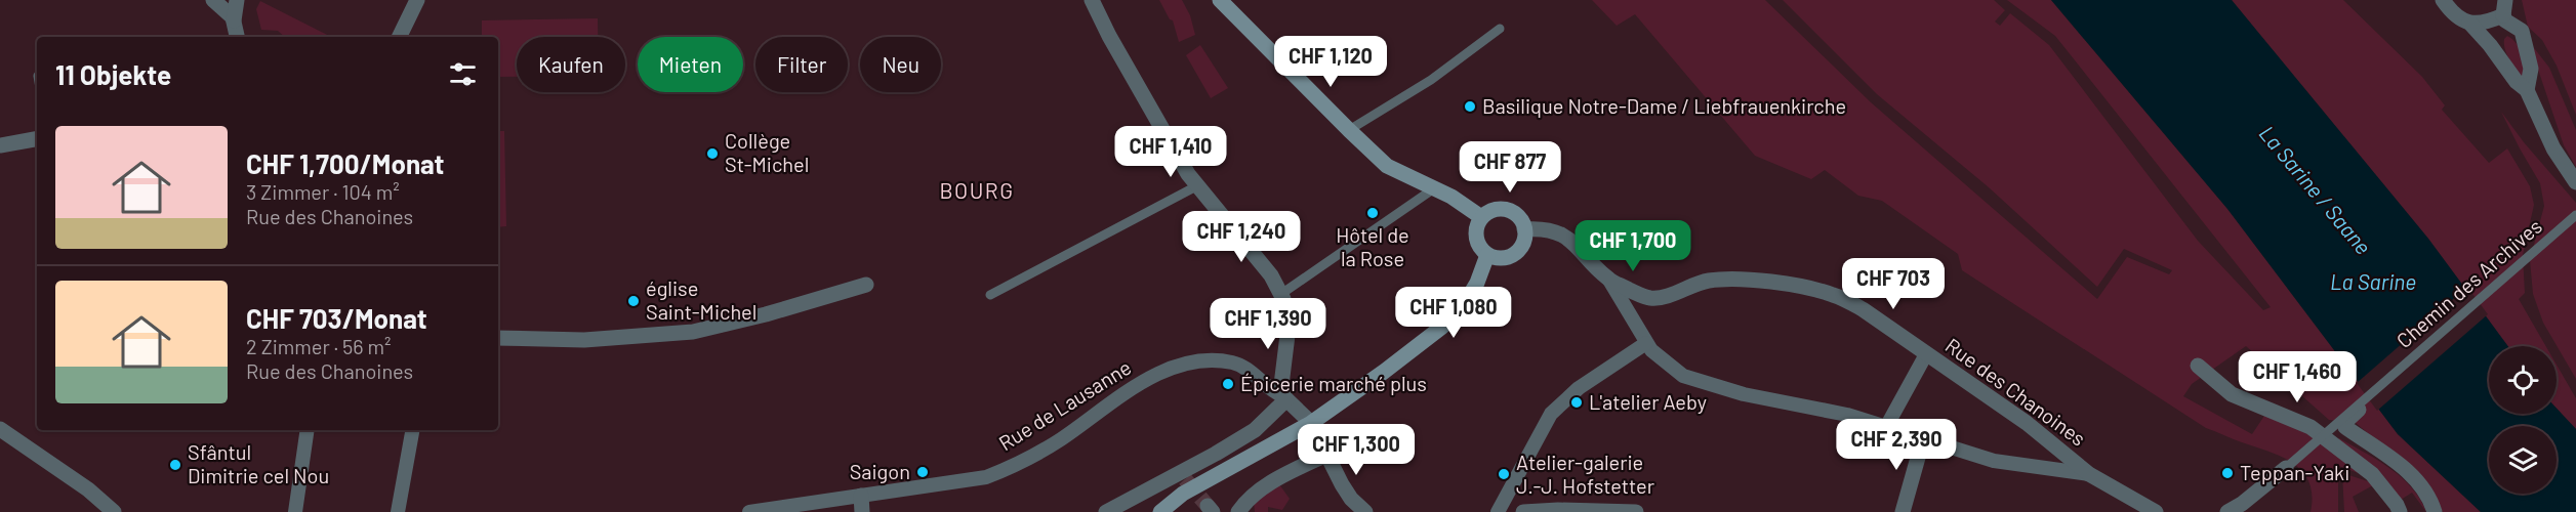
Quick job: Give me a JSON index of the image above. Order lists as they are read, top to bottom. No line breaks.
{"streets":{"street":["Chemin des Archives","Rue des Chanoines","Rue de Lausanne"]},"districts":["BOURG"],"water":["La Sarine / Saane","La Sarine"],"places":["Basilique Notre-Dame / Liebfrauenkirche","Collège St-Michel","Hôtel de la Rose","église Saint-Michel","Épicerie marché plus","L'atelier Aeby","Sfântul Dimitrie cel Nou","Saigon","Teppan-Yaki","Atelier-galerie J.-J. Hofstetter"],"page":{"price":["CHF 1,120","CHF 1,410","CHF 877","CHF 1,240","CHF 1,700","CHF 703","CHF 1,080","CHF 1,390","CHF 1,460","CHF 2,390","CHF 1,300"],"chip":["Kaufen","Mieten","Filter","Neu"],"heading":"11 Objekte","list":[{"name":"CHF 1,700/Monat","note":"3 Zimmer · 104 m² · Rue des Chanoines"},{"name":"CHF 703/Monat","note":"2 Zimmer · 56 m² · Rue des Chanoines"}]}}
